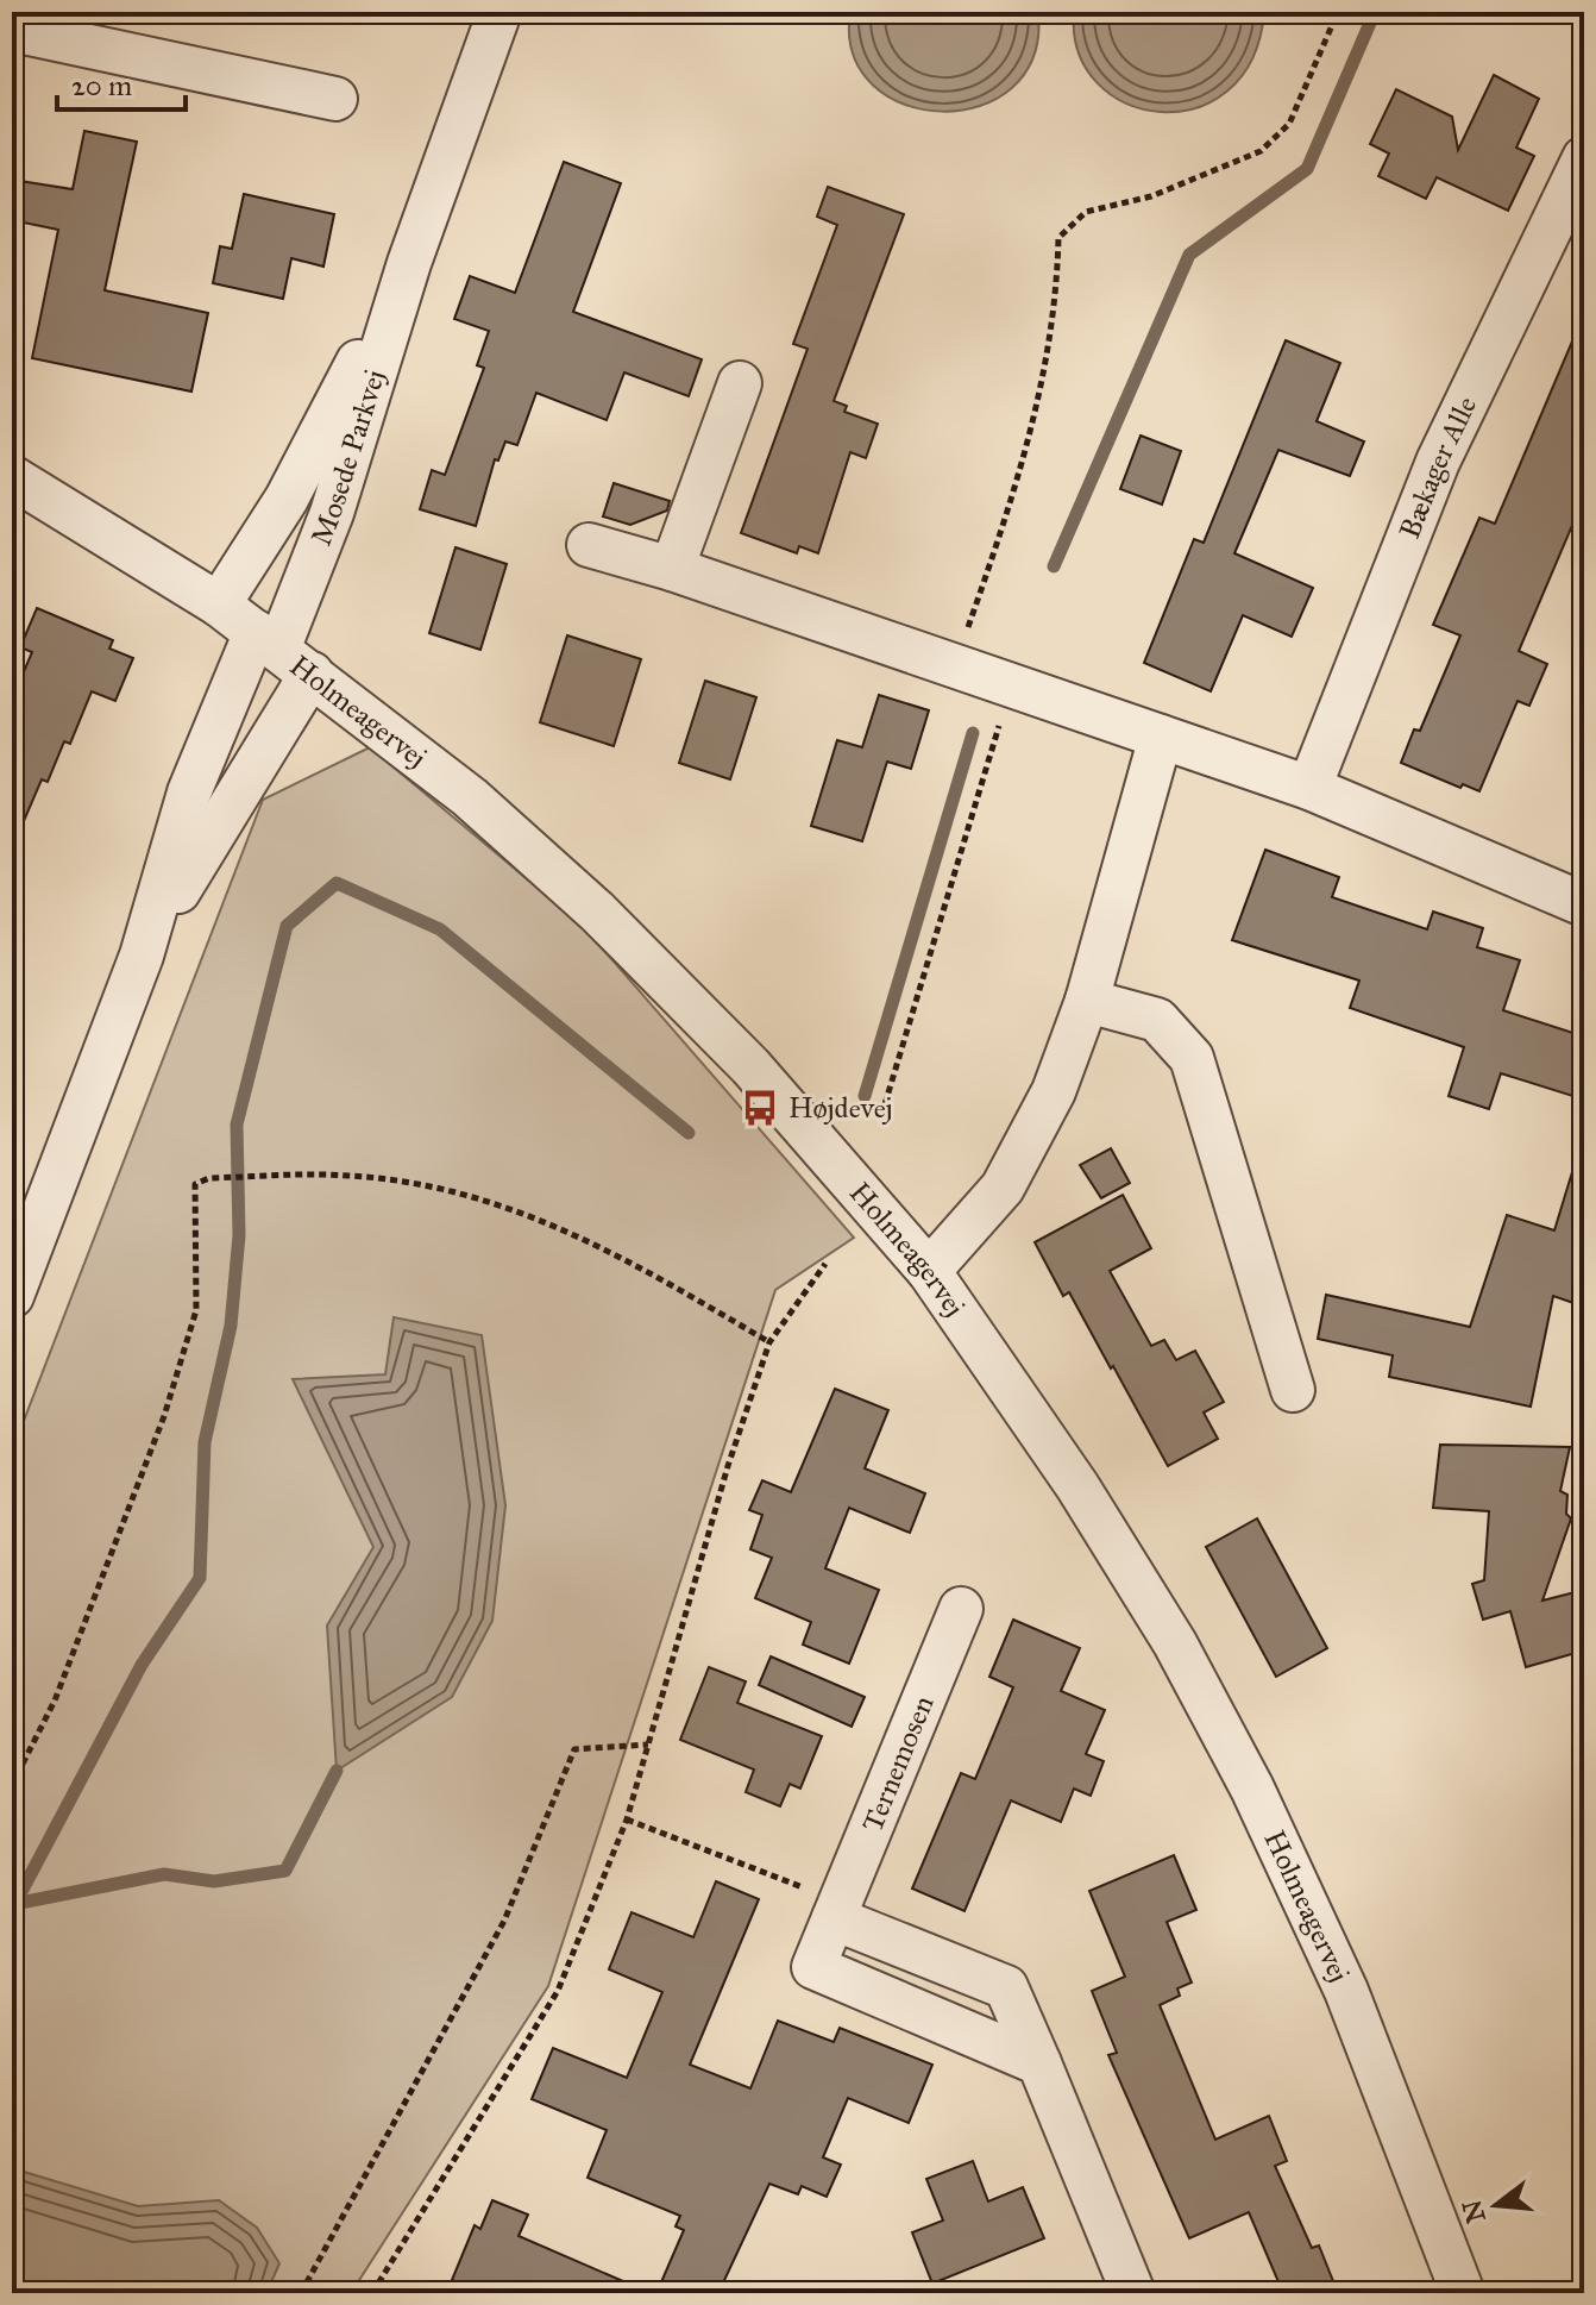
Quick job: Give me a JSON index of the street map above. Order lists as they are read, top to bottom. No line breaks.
{"streets":{"street":["Mosede Parkvej","Bækager Alle","Holmeagervej","Ternemosen"]},"crossings":[["Mosede Parkvej","Holmeagervej"]],"places":{"bus stop":["Højdevej"]},"scale_bar":"20 m","north":"left"}
